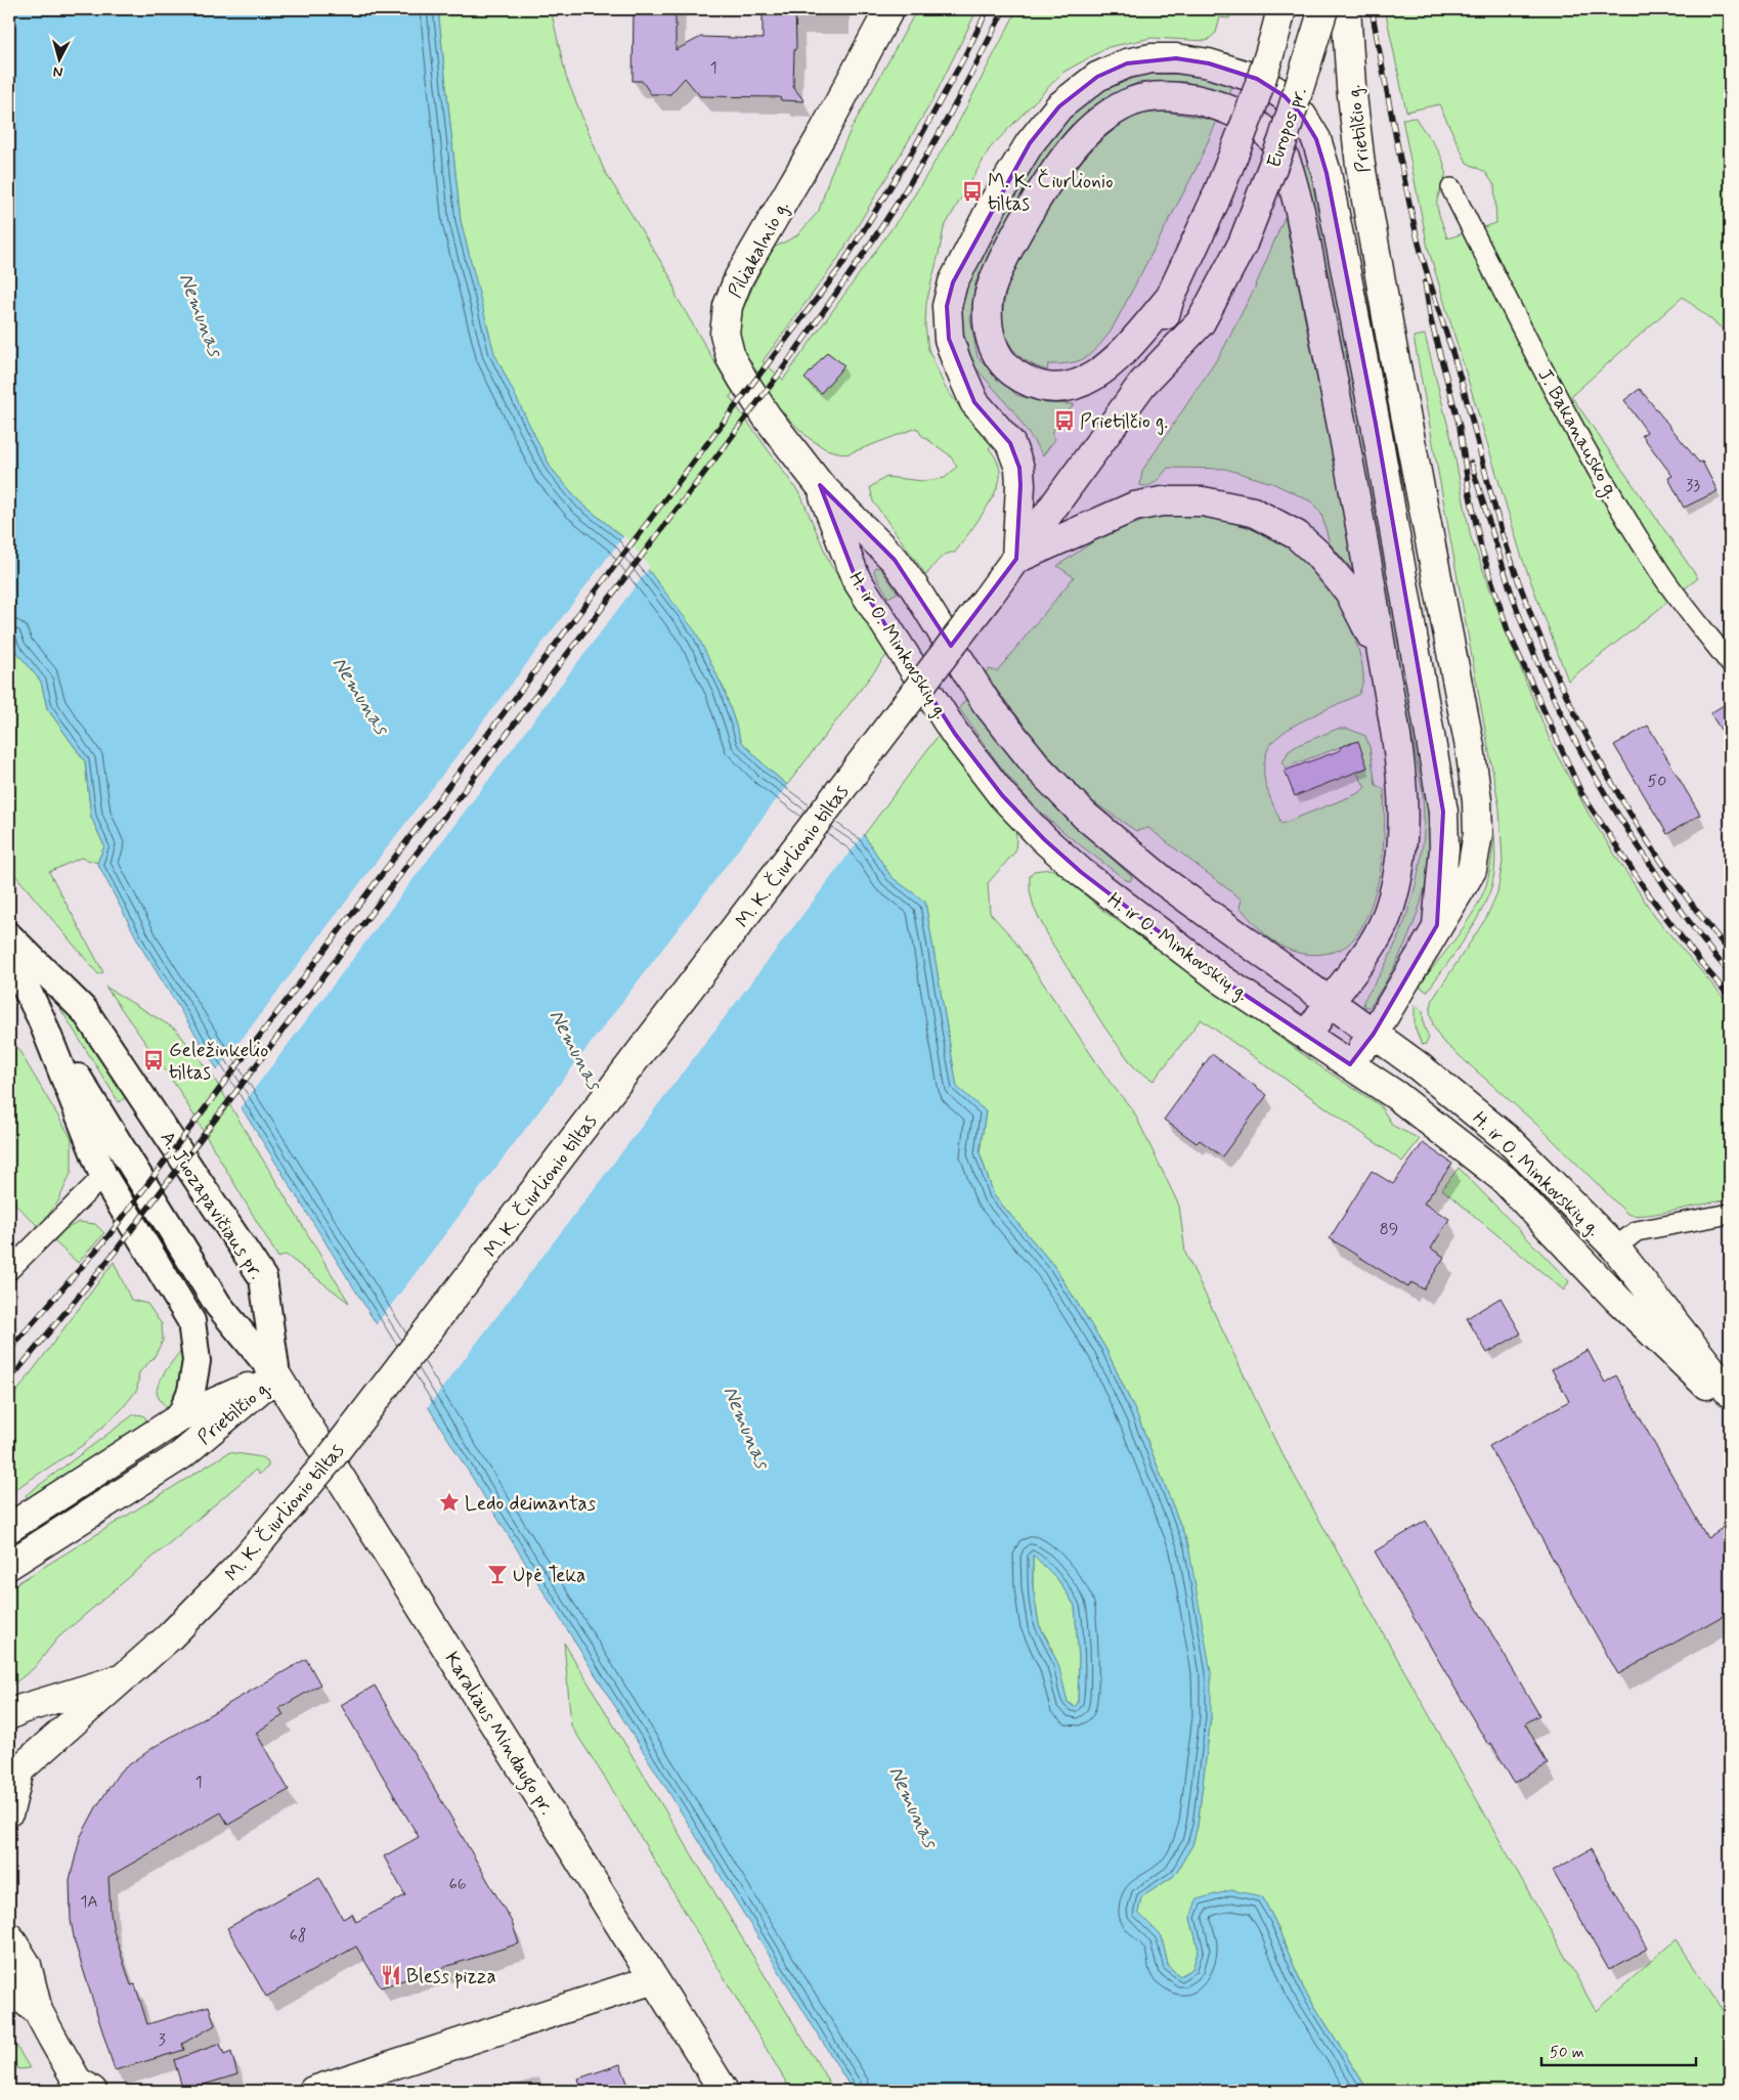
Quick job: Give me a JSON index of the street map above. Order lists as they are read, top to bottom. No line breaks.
{"streets":{"main road":["Europos pr.","Prietilčio g.","Piliakalnio g.","H. ir O. Minkovskių g.","M. K. Čiurlionio tiltas","A. Juozapavičiaus pr.","Karaliaus Mindaugo pr."],"street":["J. Bakanausko g."]},"crossings":[["Prietilčio g.","H. ir O. Minkovskių g."],["Prietilčio g.","A. Juozapavičiaus pr."],["Prietilčio g.","Karaliaus Mindaugo pr."],["Piliakalnio g.","H. ir O. Minkovskių g."],["A. Juozapavičiaus pr.","Karaliaus Mindaugo pr."]],"water":["Nemunas"],"places":{"bus stop":["M. K. Čiurlionio tiltas","Prietilčio g.","Geležinkelio tiltas"],"place":["Ledo deimantas"],"bar":["Upė Teka"],"restaurant":["Bless pizza"]},"house_numbers":["1","33","50","89","1","66","1A","68","3"],"scale_bar":"50 m","north":"bottom"}
